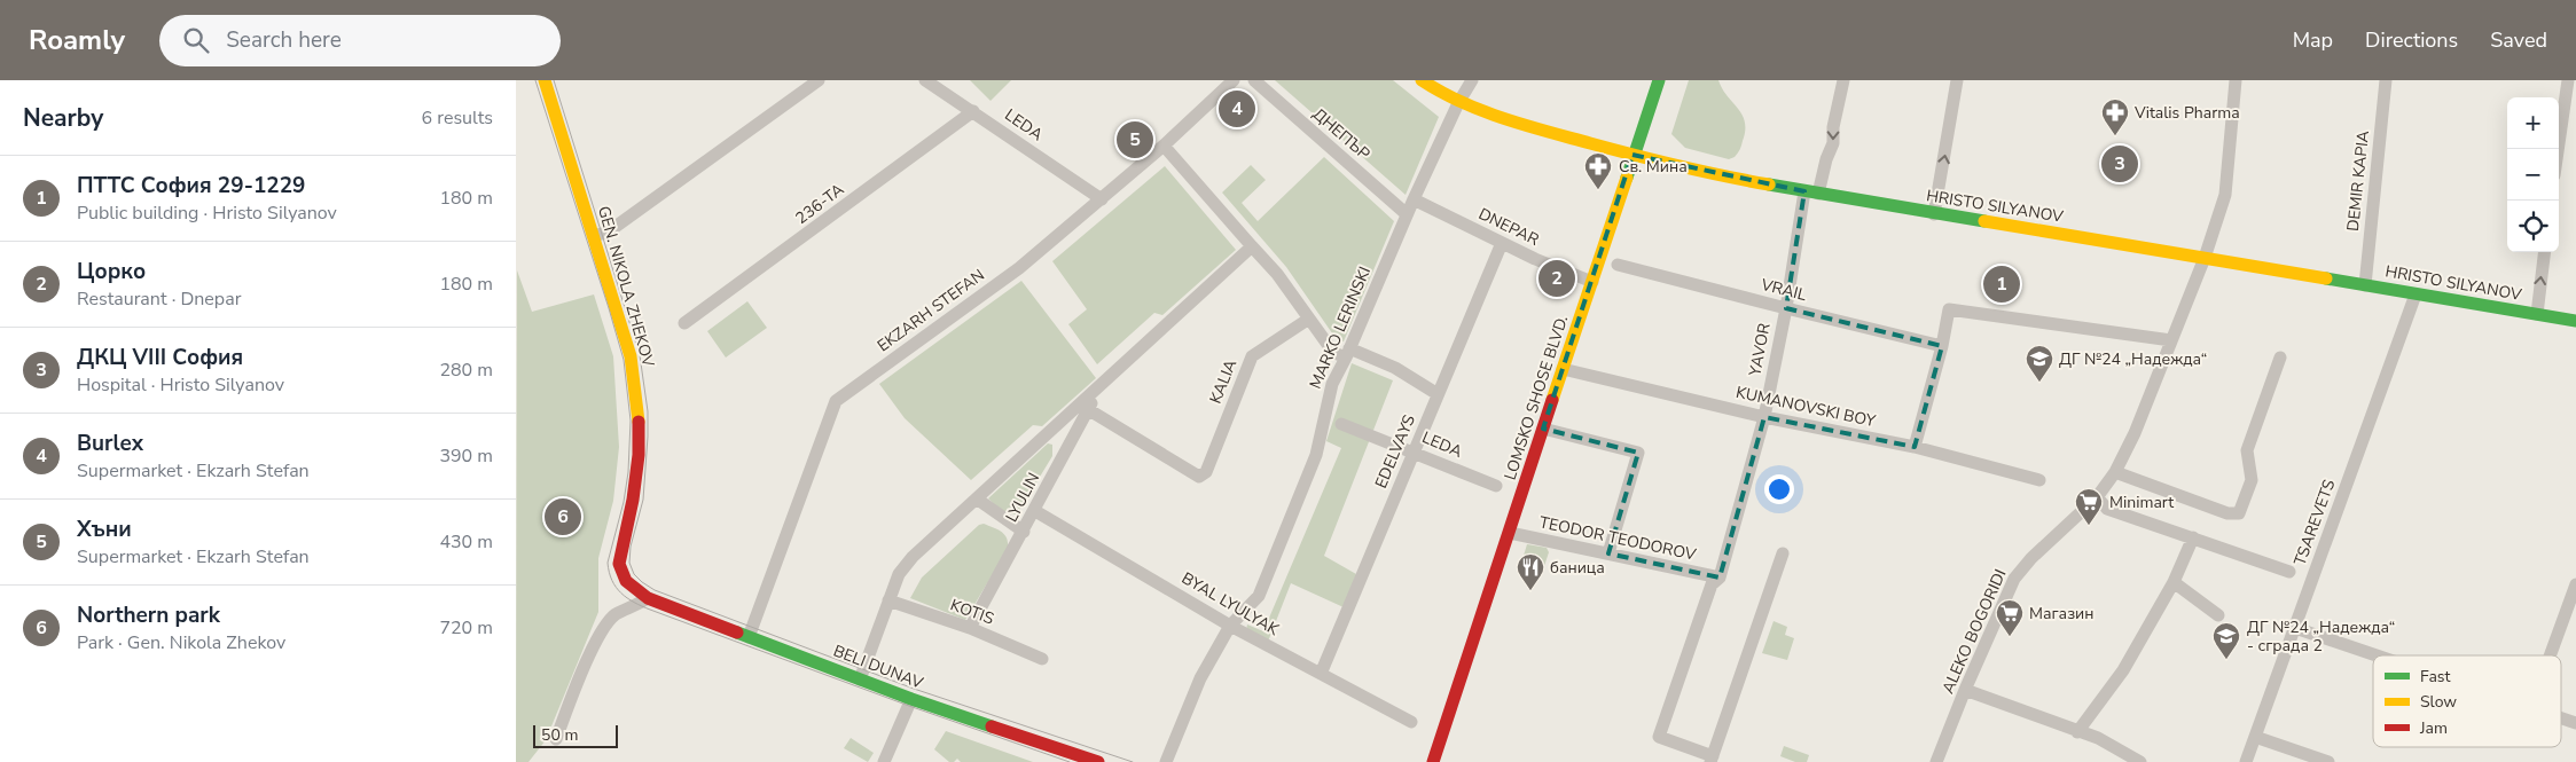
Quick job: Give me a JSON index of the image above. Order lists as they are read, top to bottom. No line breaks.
{"streets":{"street":["LEDA","ДНЕПЪР","DEMIR KAPIA","236-ТА","HRISTO SILYANOV","DNEPAR","GEN. NIKOLA ZHEKOV","VRAIL","EKZARH STEFAN","MARKO LERINSKI","YAVOR","KALIA","LOMSKO SHOSE BLVD.","KUMANOVSKI BOY","EDELVAYS","LYULIN","TSAREVETS","TEODOR TEODOROV","BYAL LYULYAK","KOTIS","ALEKO BOGORIDI","BELI DUNAV"]},"crossings":[["LEDA","236-ТА"],["LEDA","EKZARH STEFAN"],["LEDA","EDELVAYS"],["ДНЕПЪР","MARKO LERINSKI"],["DEMIR KAPIA","HRISTO SILYANOV"],["HRISTO SILYANOV","MARKO LERINSKI"],["HRISTO SILYANOV","YAVOR"],["HRISTO SILYANOV","LOMSKO SHOSE BLVD."],["HRISTO SILYANOV","TSAREVETS"],["HRISTO SILYANOV","ALEKO BOGORIDI"],["DNEPAR","MARKO LERINSKI"],["DNEPAR","LOMSKO SHOSE BLVD."],["DNEPAR","EDELVAYS"],["GEN. NIKOLA ZHEKOV","BELI DUNAV"],["VRAIL","YAVOR"],["EKZARH STEFAN","BELI DUNAV"],["MARKO LERINSKI","BYAL LYULYAK"],["YAVOR","KUMANOVSKI BOY"],["YAVOR","TEODOR TEODOROV"],["KALIA","LYULIN"],["LOMSKO SHOSE BLVD.","KUMANOVSKI BOY"],["LOMSKO SHOSE BLVD.","TEODOR TEODOROV"],["EDELVAYS","BYAL LYULYAK"],["LYULIN","BYAL LYULYAK"],["LYULIN","KOTIS"]],"places":{"pharmacy":["Vitalis Pharma","Св. Мина"],"school or university":["ДГ №24 „Надежда“","ДГ №24 „Надежда“ - сграда 2"],"supermarket":["Minimart","Магазин"],"restaurant":["баница"]},"legend":["Fast","Slow","Jam"],"scale_bar":"50 m","page":{"header":"Roamly","search":"Search here","nav":["Map","Directions","Saved"],"heading":["Nearby","6 results"],"pins":["4","5","3","2","1","6"],"map_buttons":["+","−"],"list":[{"mark":"1","name":"ПТТС София 29-1229","note":"Public building · Hristo Silyanov","value":"180 m"},{"mark":"2","name":"Цорко","note":"Restaurant · Dnepar","value":"180 m"},{"mark":"3","name":"ДКЦ VIII София","note":"Hospital · Hristo Silyanov","value":"280 m"},{"mark":"4","name":"Burlex","note":"Supermarket · Ekzarh Stefan","value":"390 m"},{"mark":"5","name":"Хъни","note":"Supermarket · Ekzarh Stefan","value":"430 m"},{"mark":"6","name":"Northern park","note":"Park · Gen. Nikola Zhekov","value":"720 m"}],"scale":"50 m"}}
